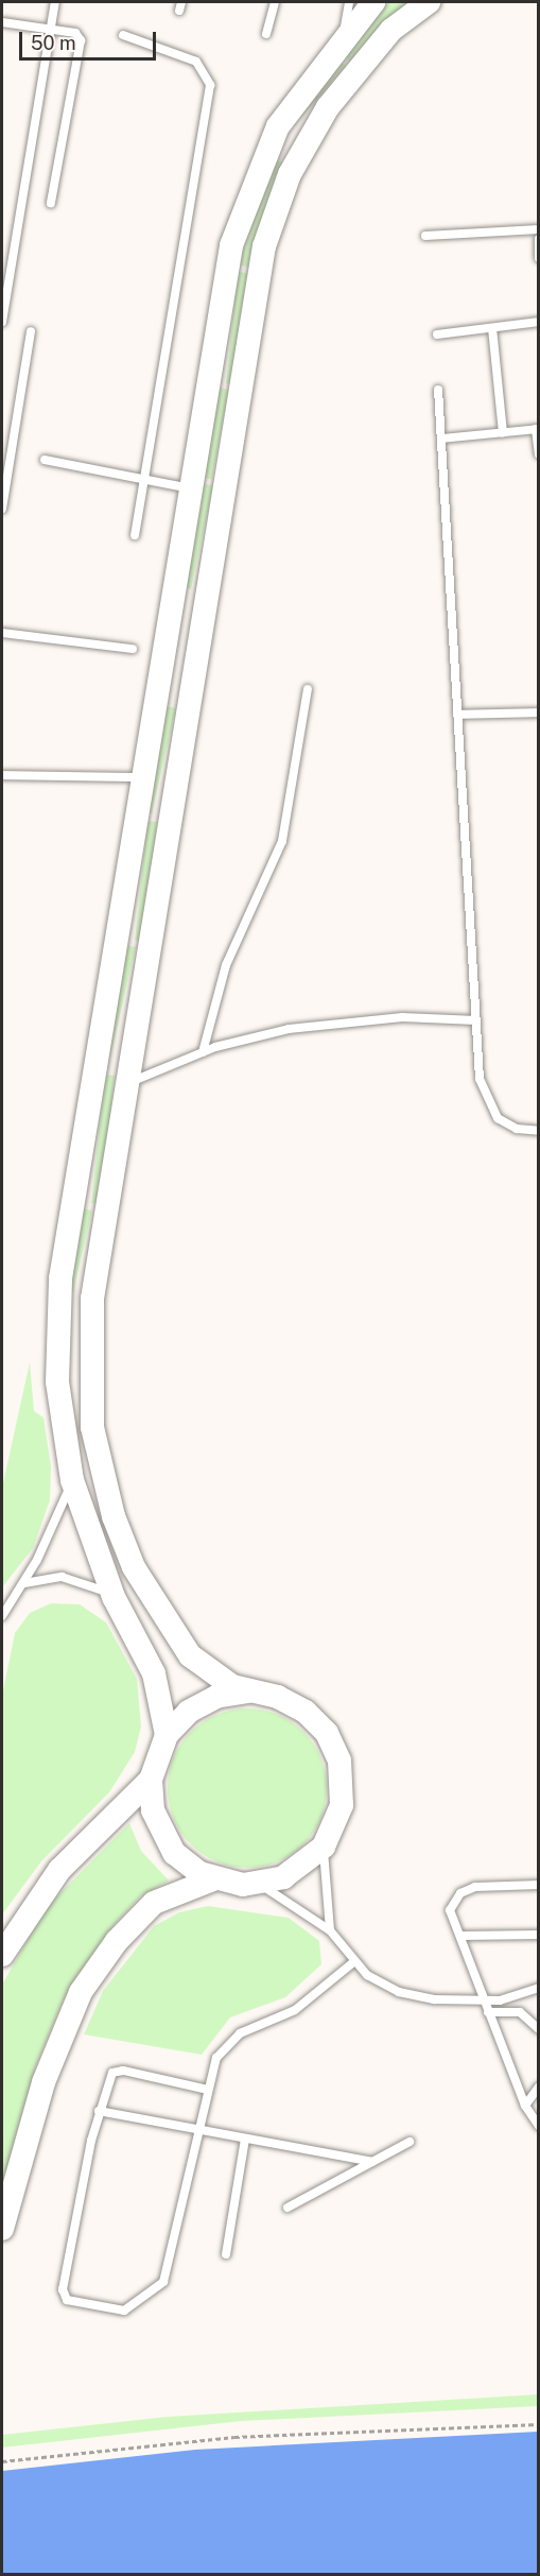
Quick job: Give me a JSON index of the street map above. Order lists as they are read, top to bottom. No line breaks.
{"scale_bar":"50 m"}
